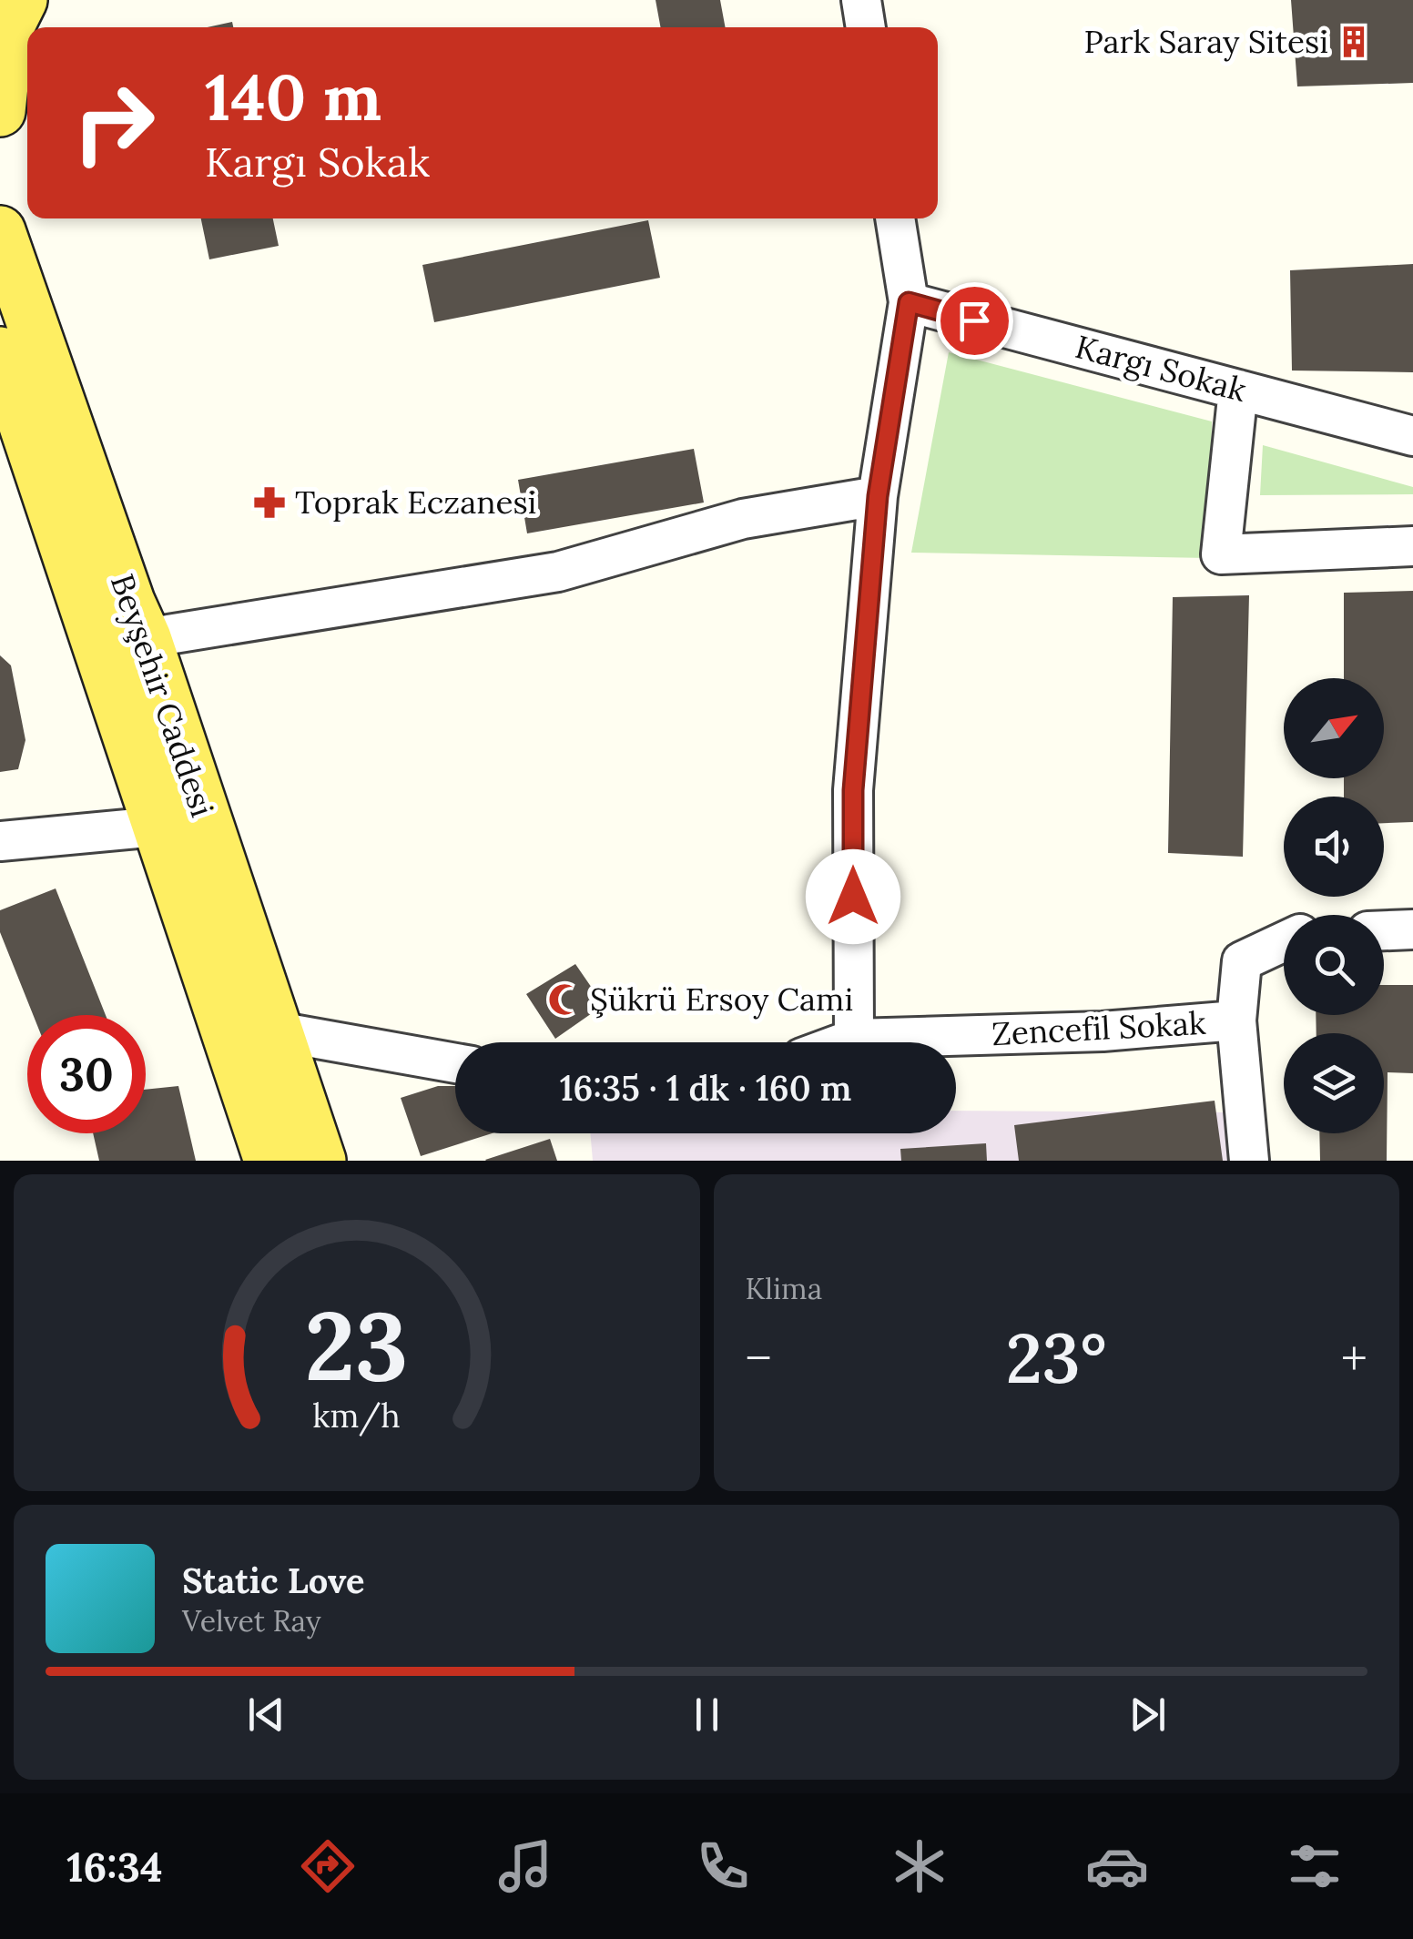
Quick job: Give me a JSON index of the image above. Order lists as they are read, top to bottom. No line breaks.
{"streets":{"main road":["Beyşehir Caddesi"],"street":["Kargı Sokak","Zencefil Sokak"]},"places":{"building":["Park Saray Sitesi"],"pharmacy":["Toprak Eczanesi"],"mosque":["Şükrü Ersoy Cami"]},"north":"top right","page":{"turn":["140 m","Kargı Sokak"],"limit":"30","trip":"16:35 · 1 dk · 160 m","tile":"Klima","heat":["−","23°","+"],"song":["Static Love","Velvet Ray"],"tabs":"16:34","gauge":["23","km/h"]}}
